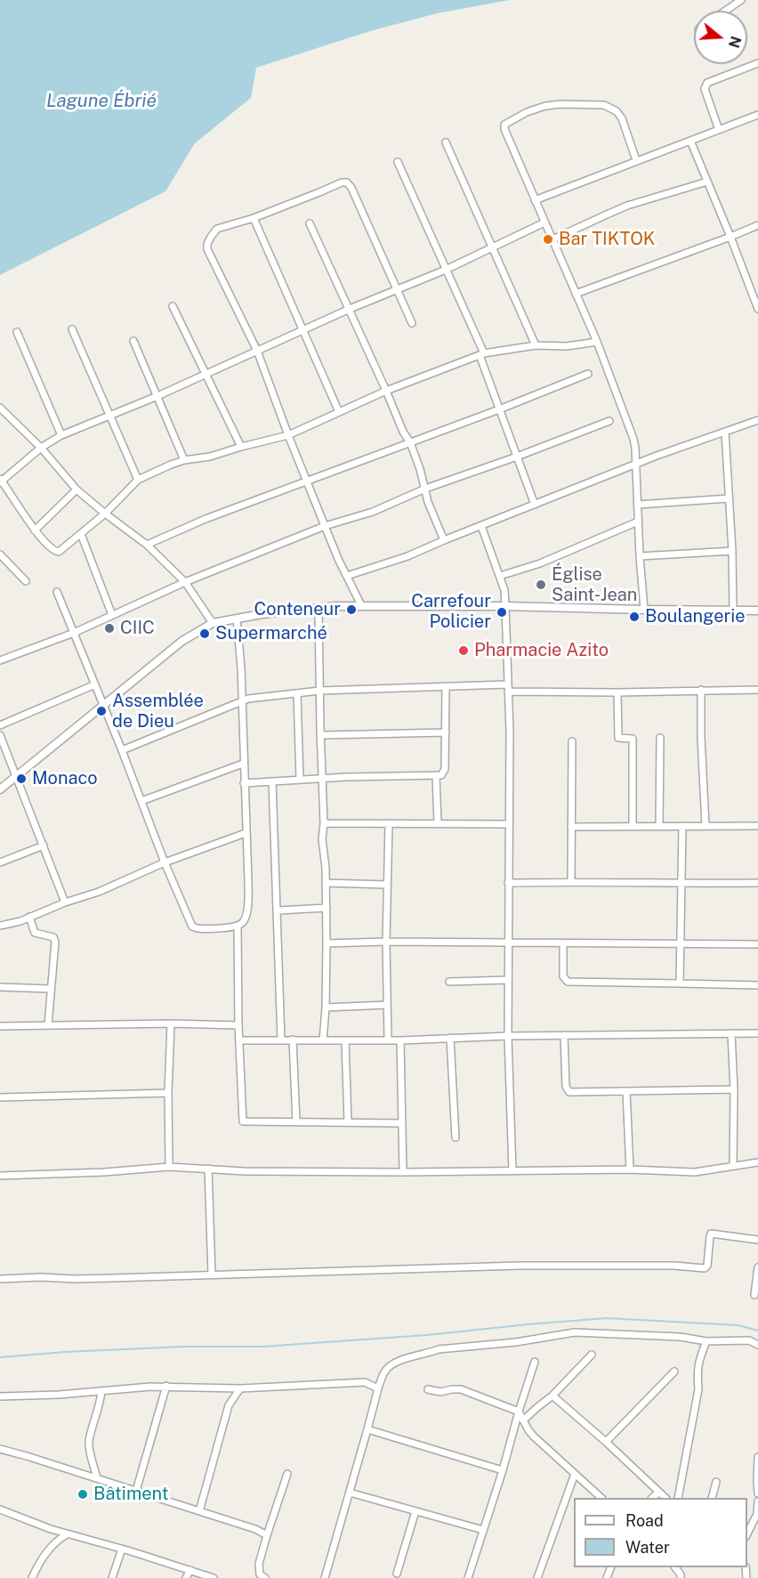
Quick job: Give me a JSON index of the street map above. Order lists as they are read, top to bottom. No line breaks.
{"water":["Lagune Ébrié"],"places":["Bar TIKTOK","Église Saint-Jean","Conteneur","Carrefour Policier","Boulangerie","CIIC","Supermarché","Pharmacie Azito","Assemblée de Dieu","Monaco","Bâtiment"],"legend":["Road","Water"],"north":"right"}
